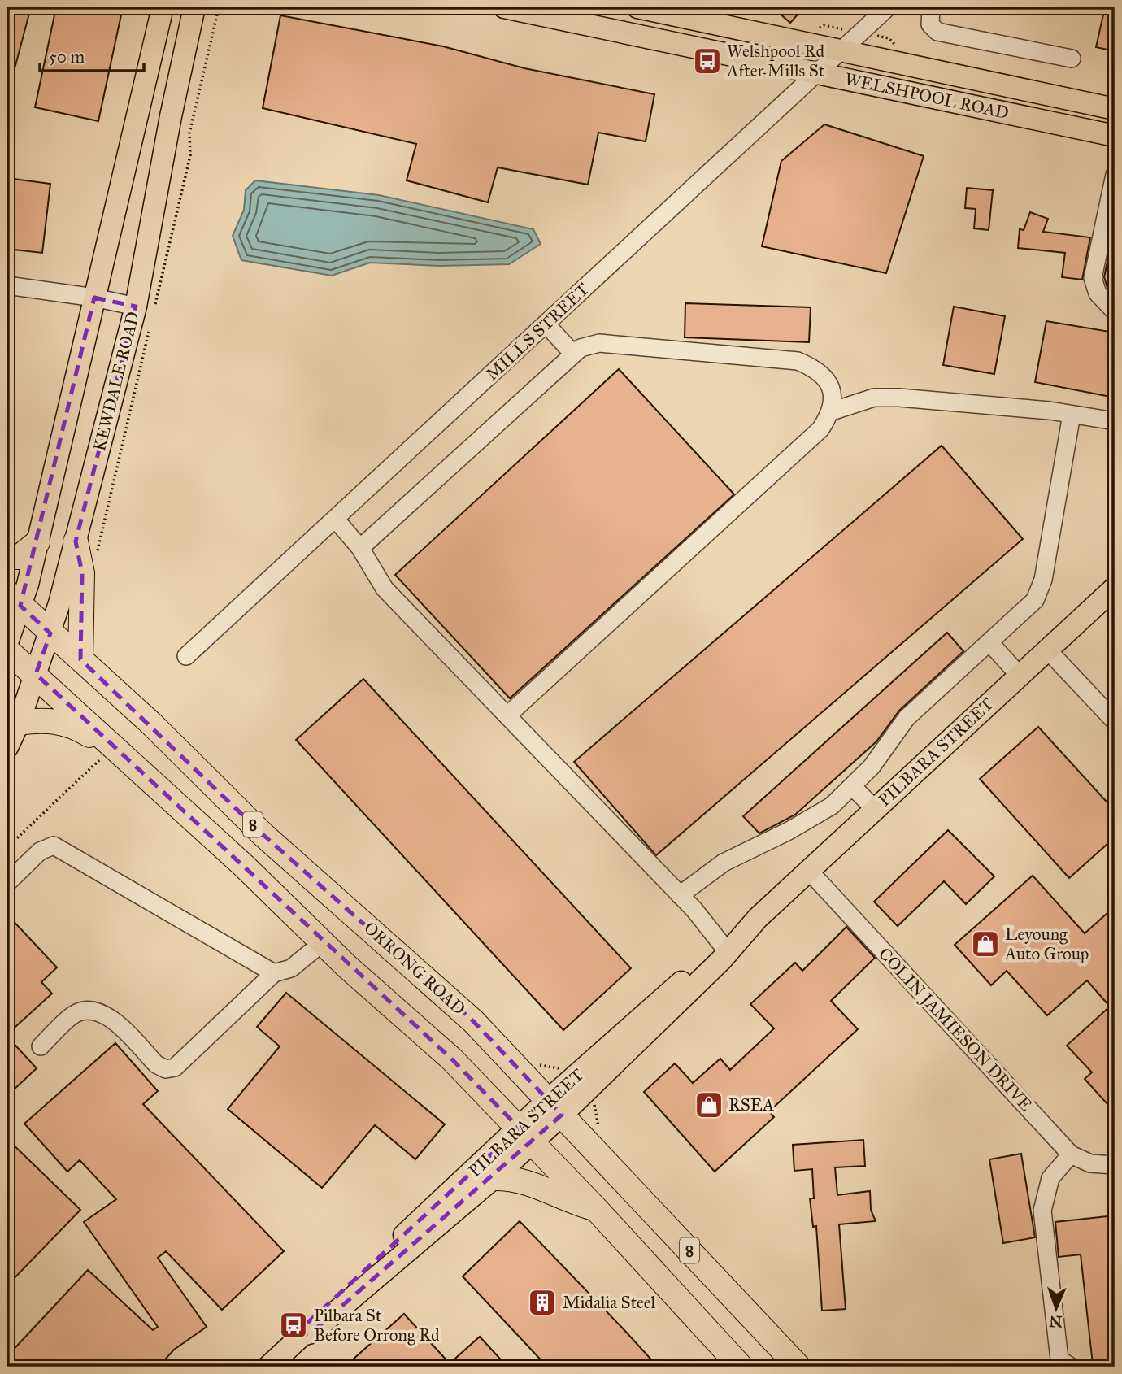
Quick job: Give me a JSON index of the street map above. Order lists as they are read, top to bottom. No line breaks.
{"streets":{"highway":["8","ORRONG ROAD"],"main road":["WELSHPOOL ROAD","KEWDALE ROAD","PILBARA STREET"],"street":["MILLS STREET","COLIN JAMIESON DRIVE"]},"crossings":[["WELSHPOOL ROAD","MILLS STREET"],["KEWDALE ROAD","8"],["KEWDALE ROAD","ORRONG ROAD"],["PILBARA STREET","8"],["PILBARA STREET","ORRONG ROAD"],["PILBARA STREET","COLIN JAMIESON DRIVE"]],"places":{"bus stop":["Welshpool Rd After Mills St","Pilbara St Before Orrong Rd"],"shop":["Leyoung Auto Group","RSEA"],"building":["Midalia Steel"]},"scale_bar":"50 m","north":"bottom"}
